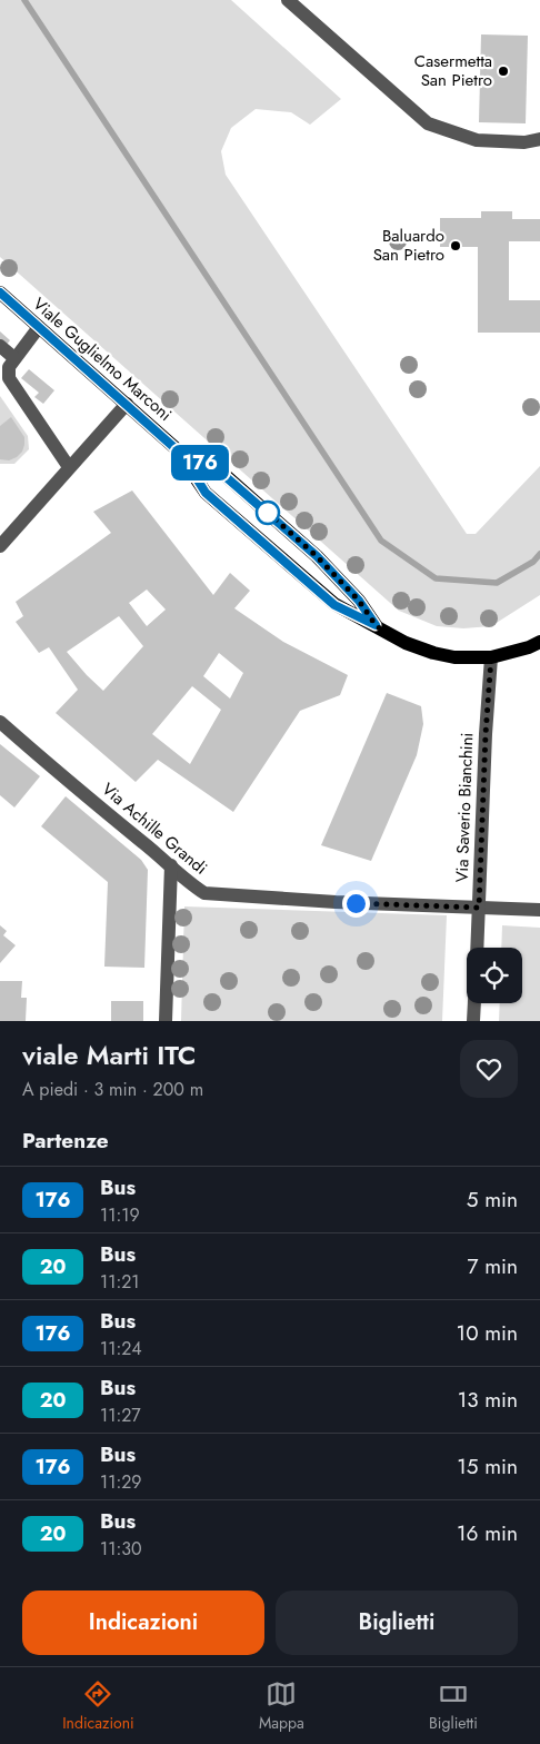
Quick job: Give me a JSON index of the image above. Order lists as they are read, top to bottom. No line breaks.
{"streets":{"main road":["Viale Guglielmo Marconi"],"street":["Via Saverio Bianchini","Via Achille Grandi"]},"crossings":[["Viale Guglielmo Marconi","Via Saverio Bianchini"],["Via Saverio Bianchini","Via Achille Grandi"]],"places":["Casermetta San Pietro","Baluardo San Pietro"],"lines":["bus line 176"],"page":{"on_map":"176","heading":[["viale Marti ITC","A piedi · 3 min · 200 m"],"Partenze"],"list":[{"mark":"176","name":"Bus","note":"11:19","value":"5 min"},{"mark":"20","name":"Bus","note":"11:21","value":"7 min"},{"mark":"176","name":"Bus","note":"11:24","value":"10 min"},{"mark":"20","name":"Bus","note":"11:27","value":"13 min"},{"mark":"176","name":"Bus","note":"11:29","value":"15 min"},{"mark":"20","name":"Bus","note":"11:30","value":"16 min"}],"buttons":["Indicazioni","Biglietti"],"tabs":["Indicazioni","Mappa","Biglietti"]}}
